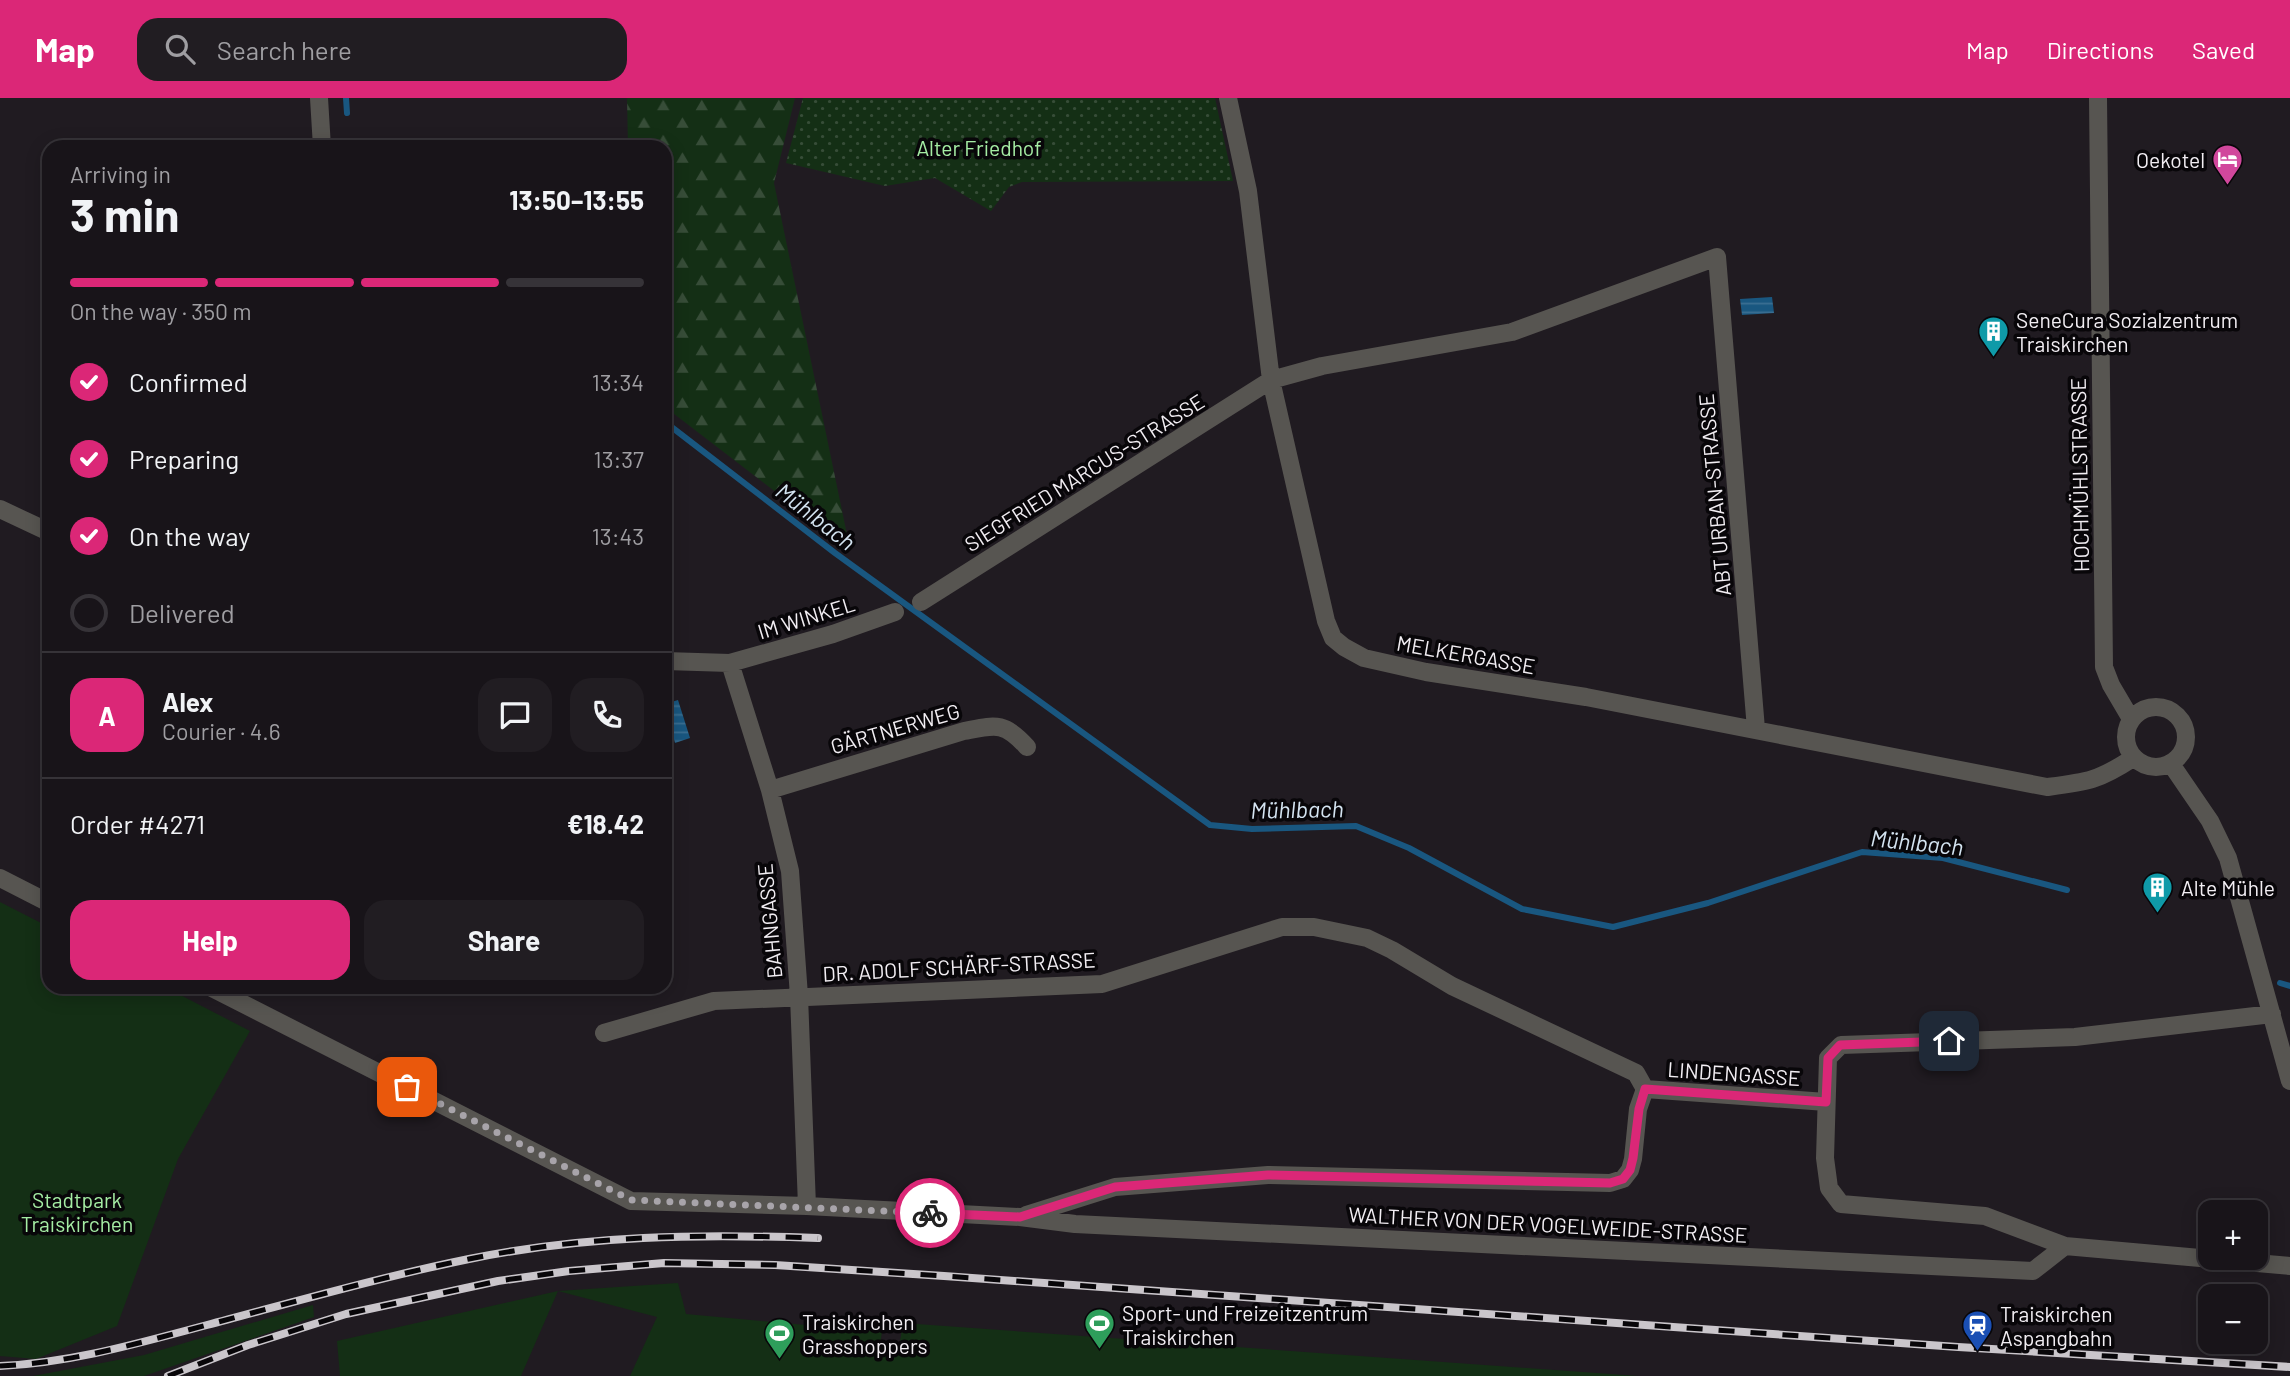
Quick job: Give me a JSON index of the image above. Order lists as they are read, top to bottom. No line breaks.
{"streets":{"street":["SIEGFRIED MARCUS-STRASSE","HOCHMÜHLSTRASSE","ABT URBAN-STRASSE","IM WINKEL","MELKERGASSE","GÄRTNERWEG","BAHNGASSE","DR. ADOLF SCHÄRF-STRASSE","LINDENGASSE","WALTHER VON DER VOGELWEIDE-STRASSE"]},"crossings":[["SIEGFRIED MARCUS-STRASSE","ABT URBAN-STRASSE"],["SIEGFRIED MARCUS-STRASSE","MELKERGASSE"],["HOCHMÜHLSTRASSE","MELKERGASSE"],["ABT URBAN-STRASSE","MELKERGASSE"],["IM WINKEL","BAHNGASSE"],["GÄRTNERWEG","BAHNGASSE"],["BAHNGASSE","DR. ADOLF SCHÄRF-STRASSE"],["BAHNGASSE","WALTHER VON DER VOGELWEIDE-STRASSE"],["DR. ADOLF SCHÄRF-STRASSE","LINDENGASSE"],["LINDENGASSE","WALTHER VON DER VOGELWEIDE-STRASSE"]],"water":["Mühlbach"],"parks":["Alter Friedhof","Stadtpark Traiskirchen"],"places":{"hotel":["Oekotel"],"building":["SeneCura Sozialzentrum Traiskirchen","Alte Mühle"],"sports":["Sport- und Freizeitzentrum Traiskirchen","Traiskirchen Grasshoppers"],"station":["Traiskirchen Aspangbahn"]},"page":{"header":"Map","search":"Search here","nav":["Map","Directions","Saved"],"heading":["3 min","Arriving in","13:50–13:55"],"panel":["Alex","Courier · 4.6","Order #4271","€18.42"],"bar":"On the way · 350 m","list":[["Confirmed","13:34"],["Preparing","13:37"],["On the way","13:43"],"Delivered"],"round":"A","buttons":["Help","Share"],"map_buttons":["+","−"]}}
